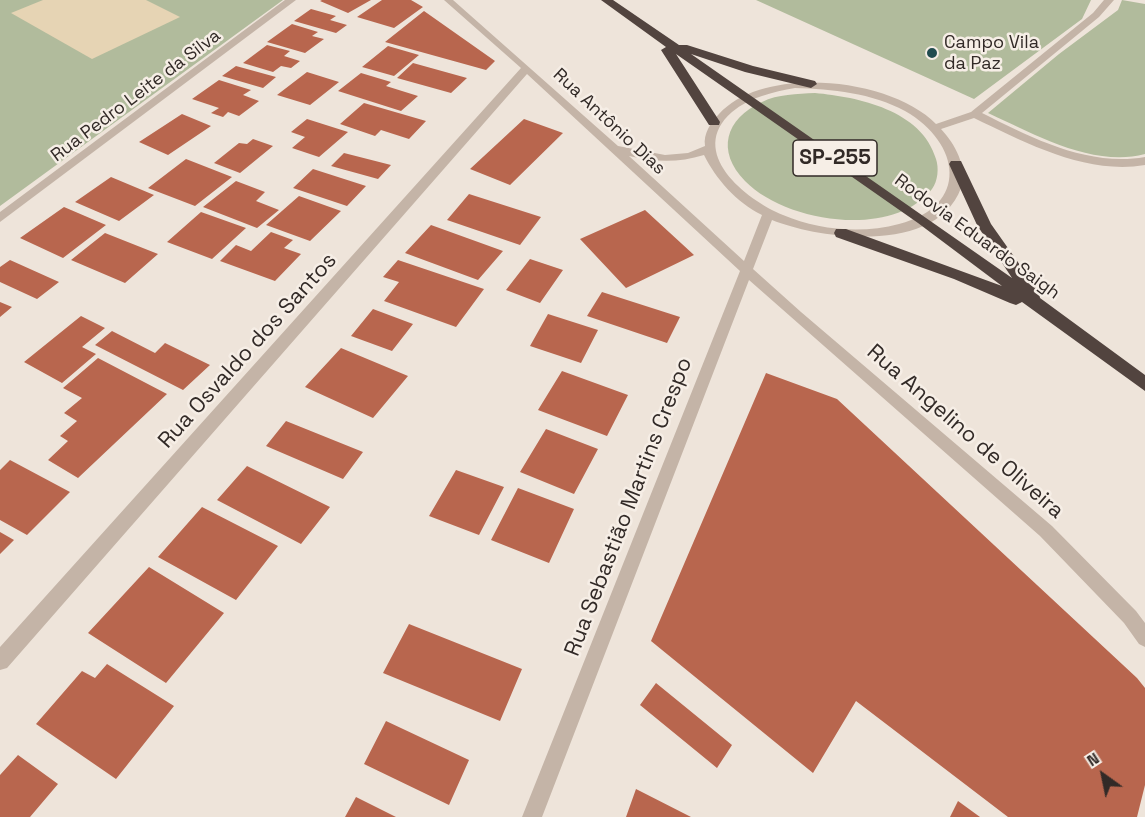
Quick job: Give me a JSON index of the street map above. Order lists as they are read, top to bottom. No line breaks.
{"streets":{"highway":["SP-255","Rodovia Eduardo Saigh"],"street":["Rua Pedro Leite da Silva","Rua Antônio Dias","Rua Osvaldo dos Santos","Rua Angelino de Oliveira","Rua Sebastião Martins Crespo"]},"crossings":[["Rua Antônio Dias","Rua Osvaldo dos Santos"],["Rua Antônio Dias","Rua Angelino de Oliveira"],["Rua Antônio Dias","Rua Sebastião Martins Crespo"],["Rua Angelino de Oliveira","Rua Sebastião Martins Crespo"]],"places":["Campo Vila da Paz"],"north":"top left"}
